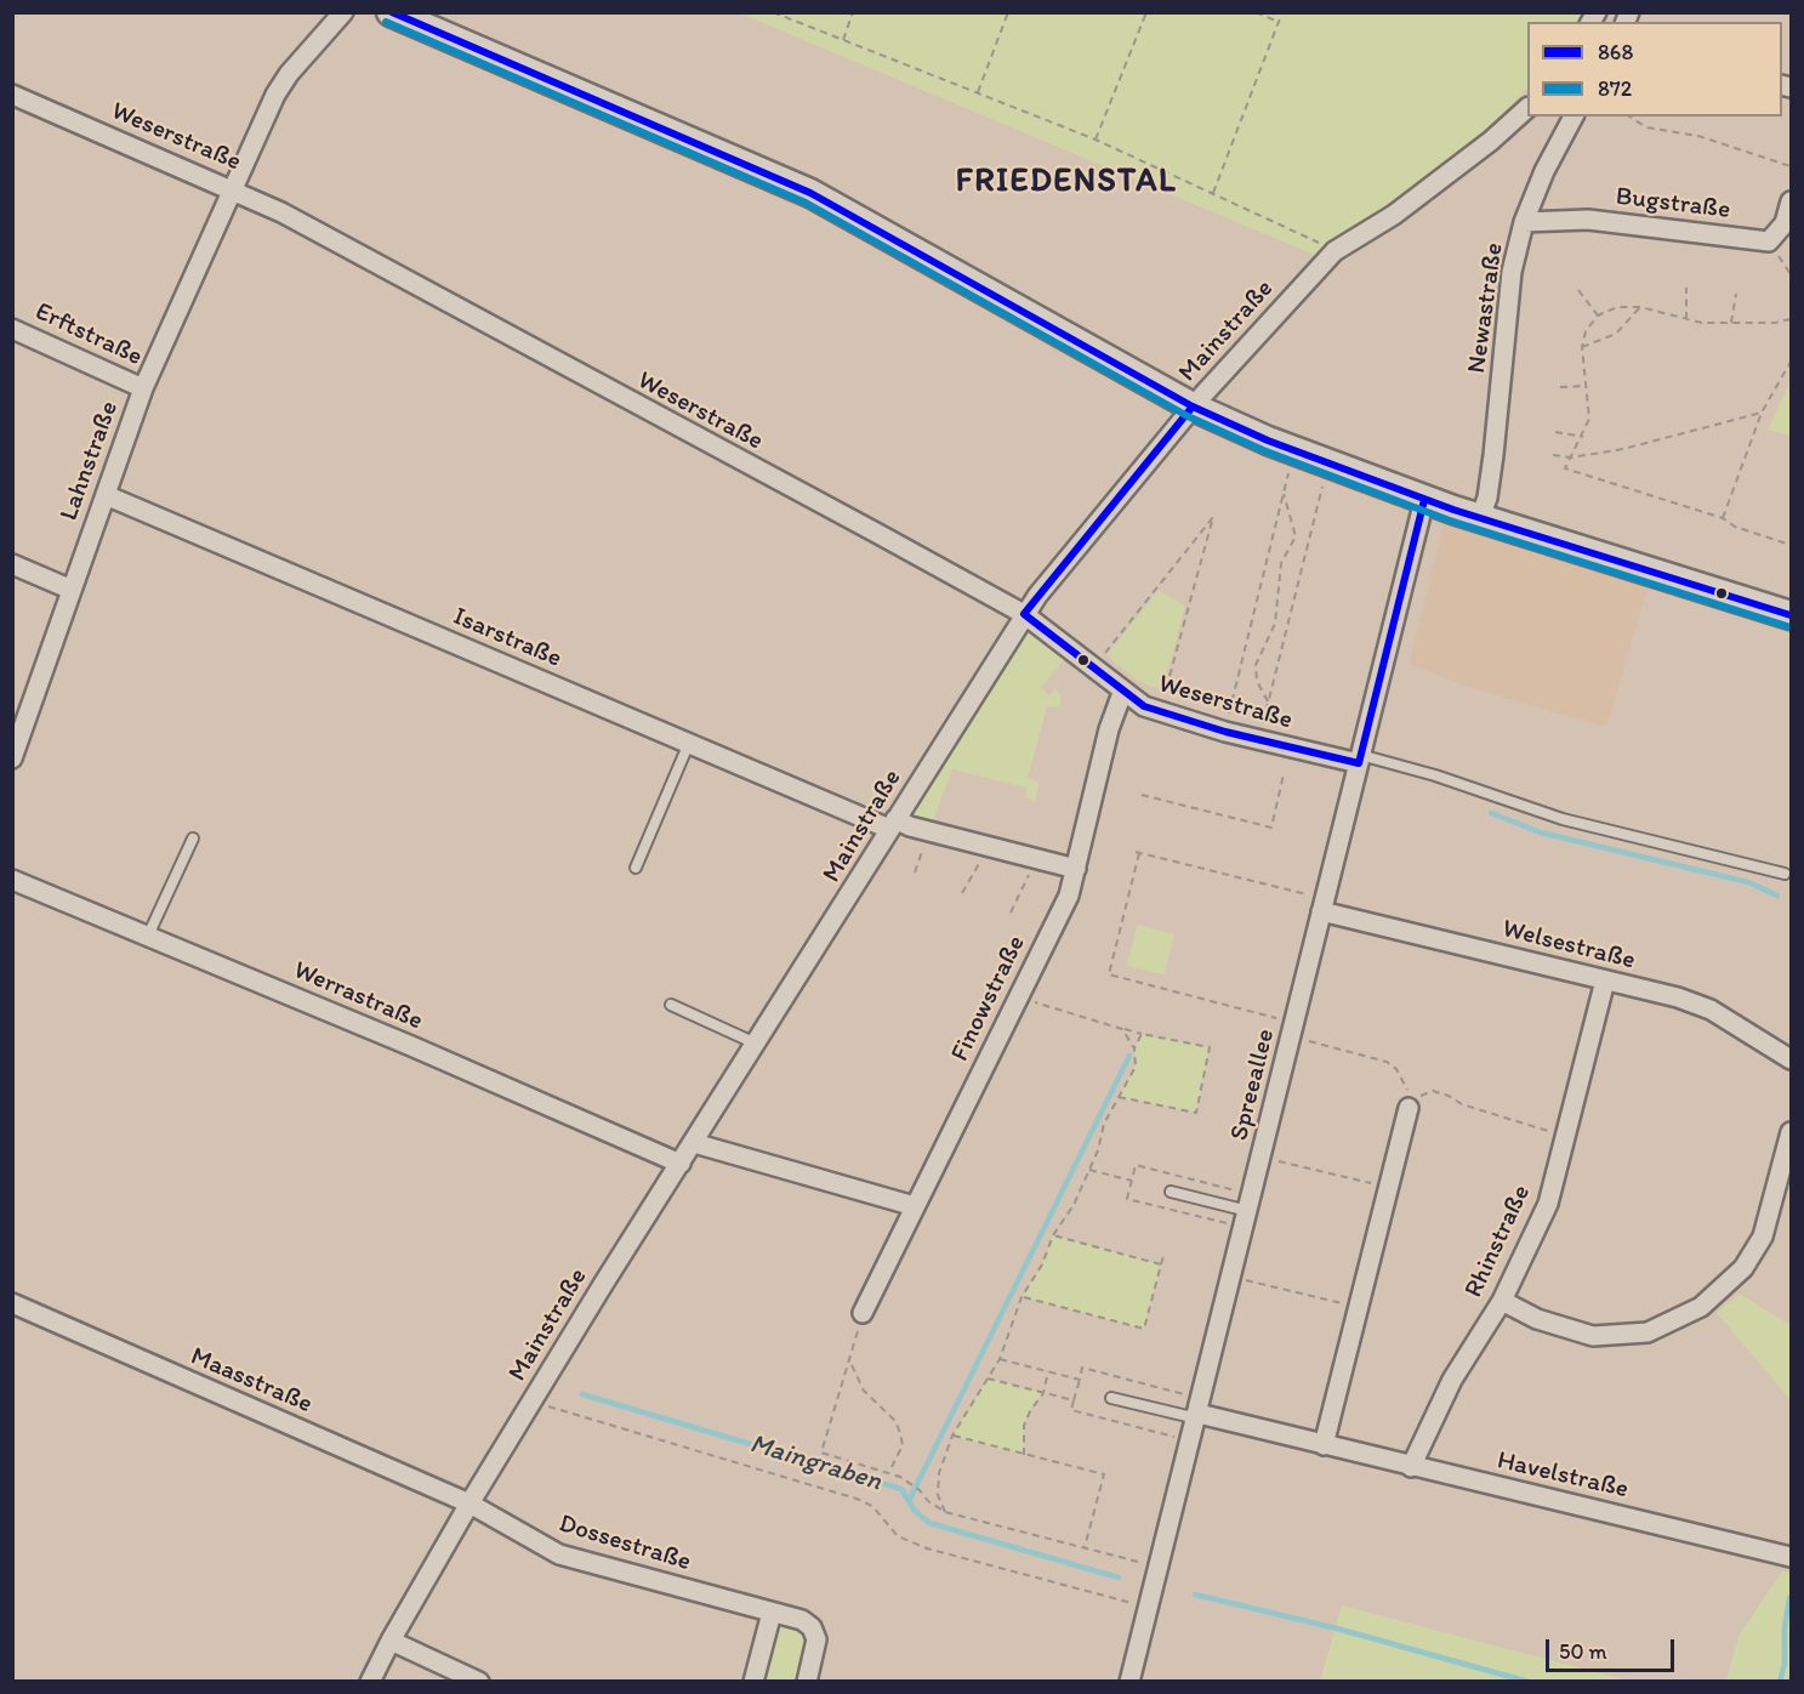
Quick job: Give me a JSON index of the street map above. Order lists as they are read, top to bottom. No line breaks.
{"streets":{"street":["Weserstraße","Bugstraße","Newastraße","Mainstraße","Erftstraße","Lahnstraße","Isarstraße","Welsestraße","Werrastraße","Finowstraße","Spreeallee","Rhinstraße","Maasstraße","Havelstraße","Dossestraße"]},"crossings":[["Weserstraße","Mainstraße"],["Weserstraße","Lahnstraße"],["Weserstraße","Finowstraße"],["Weserstraße","Spreeallee"],["Bugstraße","Newastraße"],["Mainstraße","Isarstraße"],["Mainstraße","Werrastraße"],["Mainstraße","Maasstraße"],["Mainstraße","Dossestraße"],["Erftstraße","Lahnstraße"],["Lahnstraße","Isarstraße"],["Isarstraße","Finowstraße"],["Welsestraße","Spreeallee"],["Welsestraße","Rhinstraße"],["Spreeallee","Havelstraße"],["Rhinstraße","Havelstraße"],["Maasstraße","Dossestraße"]],"districts":["FRIEDENSTAL"],"water":["Maingraben"],"lines":["transit line 868","transit line 872"],"legend":["868","872"],"scale_bar":"50 m"}
